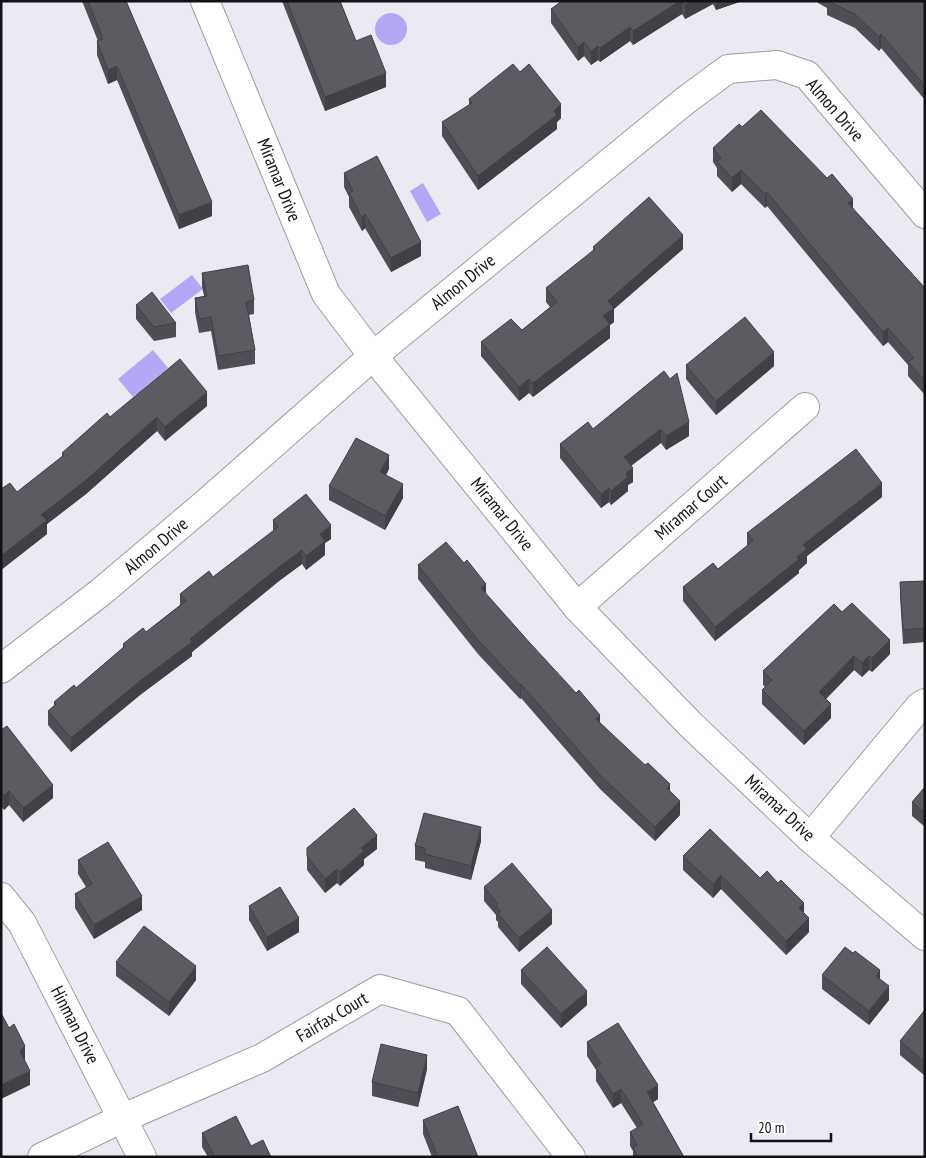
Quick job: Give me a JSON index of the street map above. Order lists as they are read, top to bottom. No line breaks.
{"streets":{"street":["Almon Drive","Miramar Drive","Miramar Court","Fairfax Court","Hinman Drive"]},"crossings":[["Almon Drive","Miramar Drive"],["Miramar Drive","Miramar Court"],["Fairfax Court","Hinman Drive"]],"scale_bar":"20 m"}
